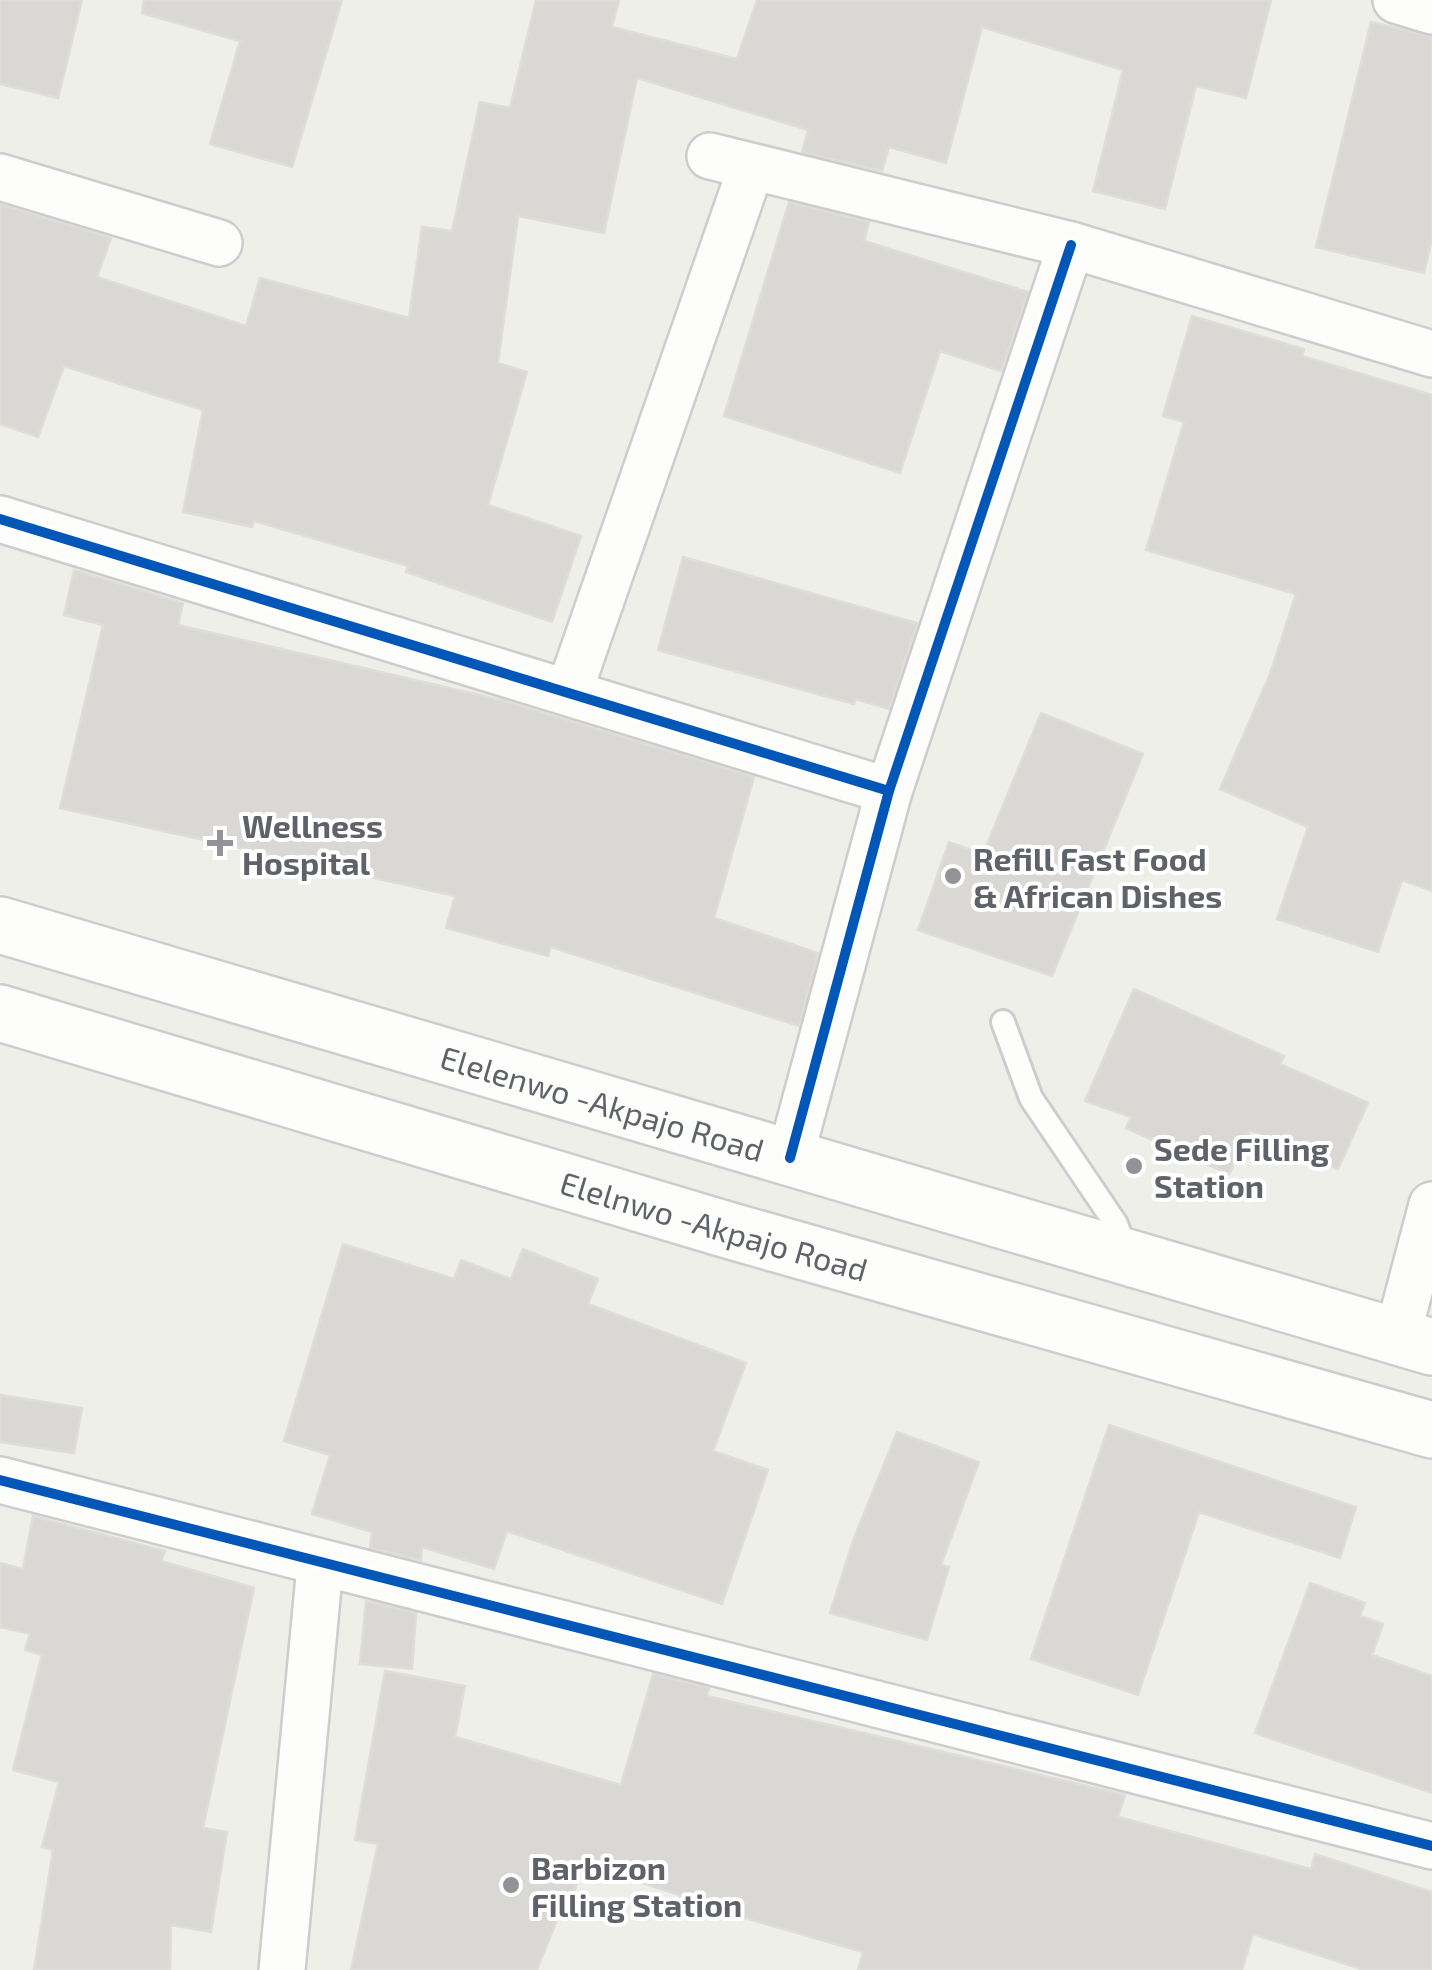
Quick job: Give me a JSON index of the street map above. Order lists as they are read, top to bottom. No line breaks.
{"streets":{"main road":["Elelenwo -Akpajo Road","Elelnwo -Akpajo Road"]},"places":{"health":["Wellness Hospital"],"other":["Refill Fast Food & African Dishes","Sede Filling Station","Barbizon Filling Station"]}}
